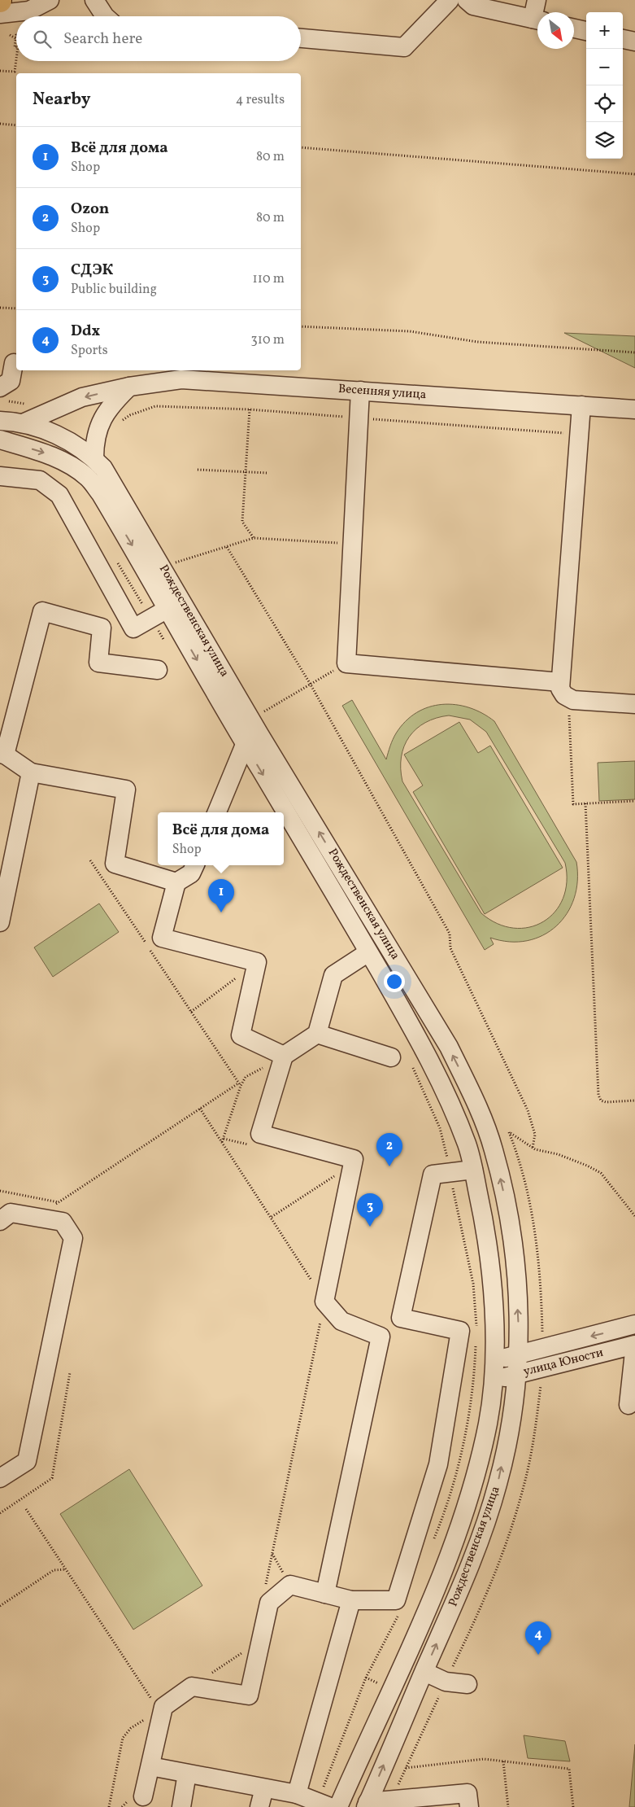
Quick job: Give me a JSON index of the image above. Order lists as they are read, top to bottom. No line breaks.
{"streets":{"street":["Весенняя улица","Рождественская улица","улица Юности"]},"crossings":[["Весенняя улица","Рождественская улица"],["Рождественская улица","улица Юности"]],"north":"bottom right","page":{"map_buttons":["+","−"],"search":"Search here","heading":["Nearby","4 results"],"list":[{"mark":"1","name":"Всё для дома","note":"Shop","value":"80 m"},{"mark":"2","name":"Ozon","note":"Shop","value":"80 m"},{"mark":"3","name":"СДЭК","note":"Public building","value":"110 m"},{"mark":"4","name":"Ddx","note":"Sports","value":"310 m"}],"popup":["Всё для дома","Shop"],"pins":["1","2","3","4"]}}
